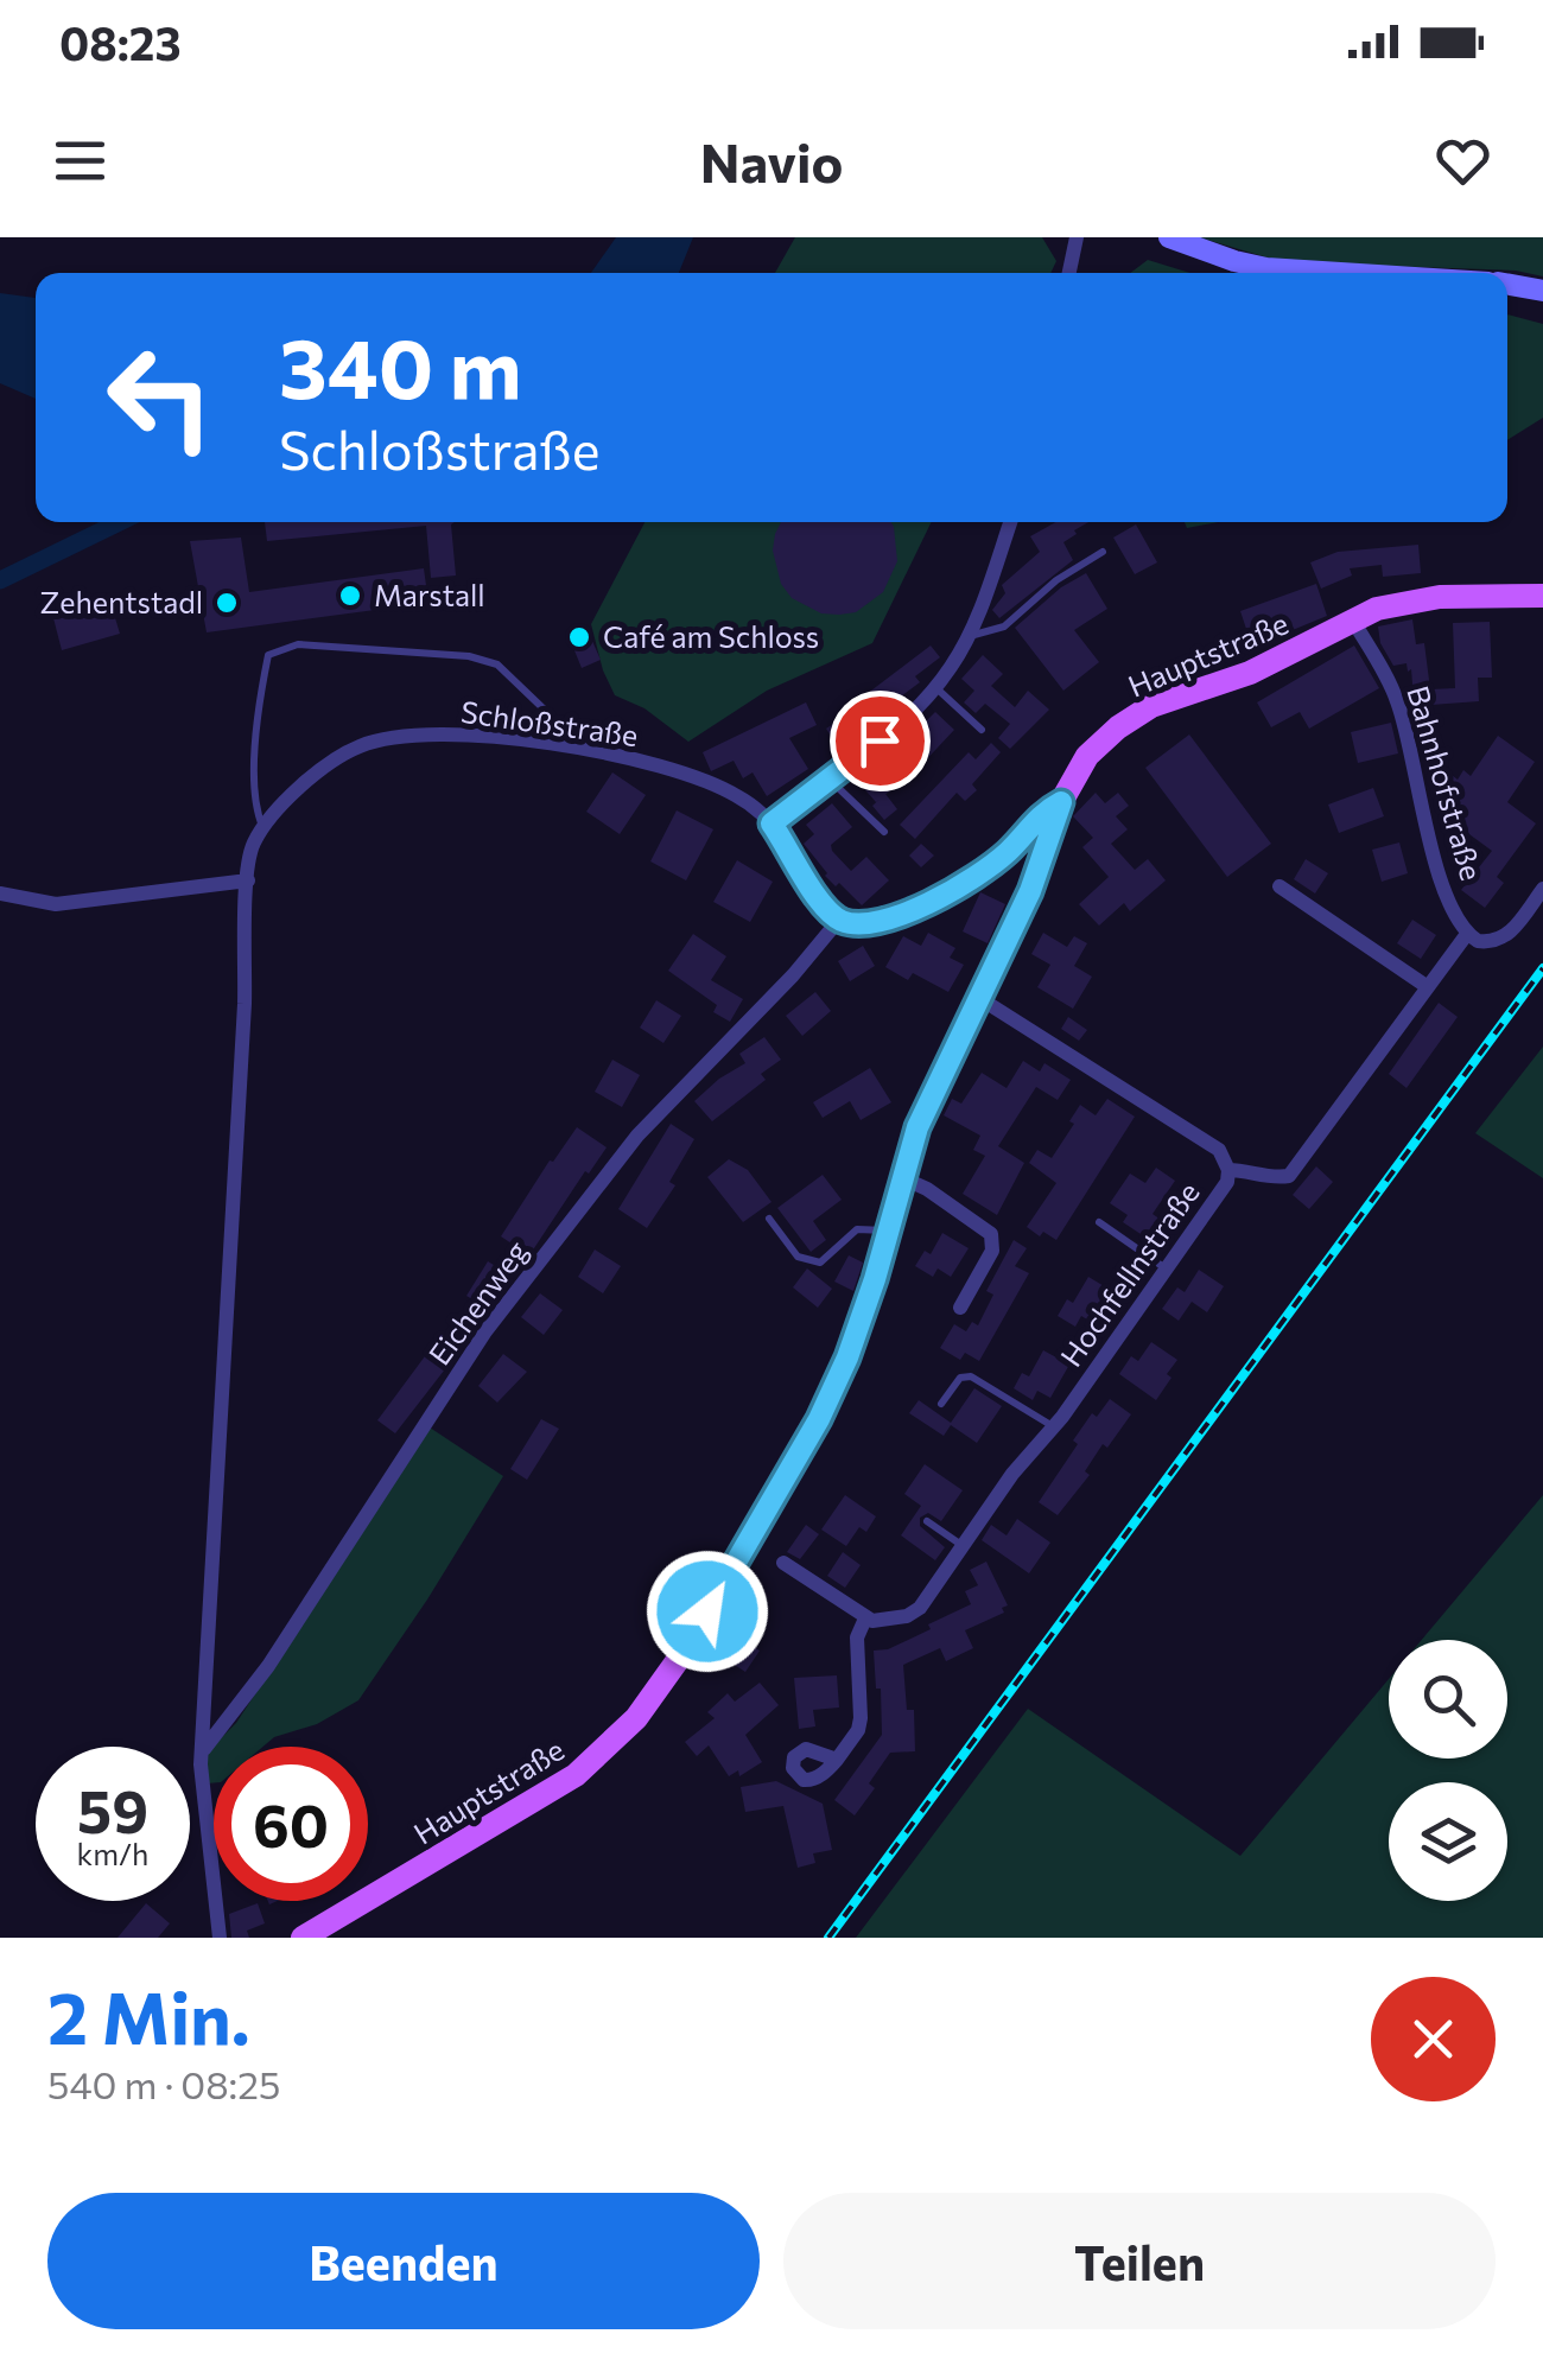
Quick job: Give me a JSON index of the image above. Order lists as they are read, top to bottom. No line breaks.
{"streets":{"main road":["Hauptstraße"],"street":["Schloßstraße","Bahnhofstraße","Hochfellnstraße","Eichenweg"]},"crossings":[["Hauptstraße","Bahnhofstraße"],["Hauptstraße","Hochfellnstraße"],["Schloßstraße","Eichenweg"]],"places":["Marstall","Zehentstadl","Café am Schloss"],"page":{"status":"08:23","header":"Navio","turn":["340 m","Schloßstraße"],"speed":"59 km/h","limit":"60","heading":["2 Min.","540 m · 08:25"],"buttons":["Beenden","Teilen"]}}
